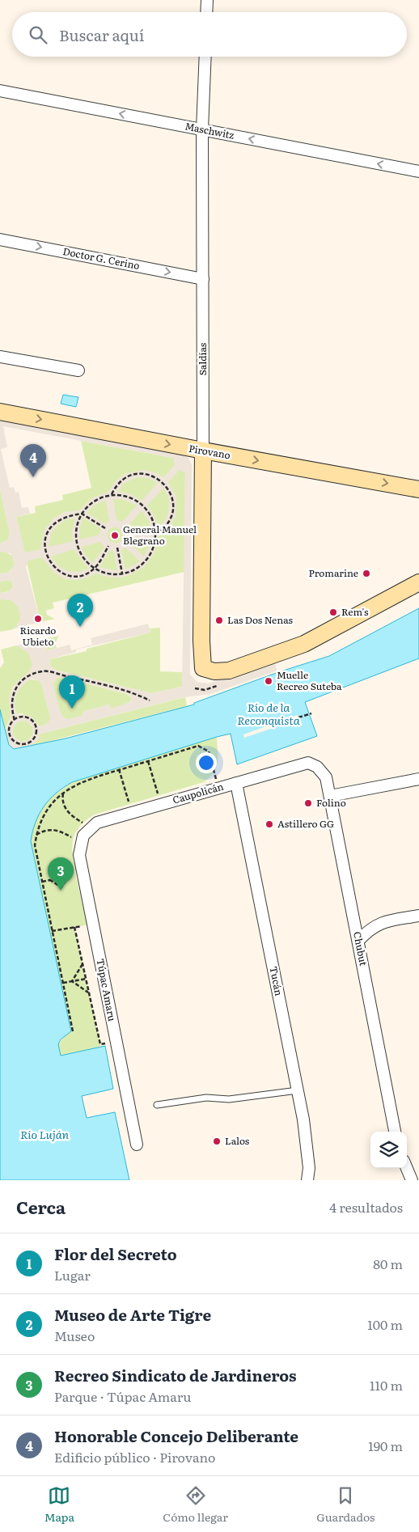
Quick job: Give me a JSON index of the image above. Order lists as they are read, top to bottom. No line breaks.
{"streets":{"street":["Maschwitz","Doctor G. Cerino","Saldías","Pirovano","Caupolicán","Chubut","Tucán","Túpac Amaru"]},"crossings":[["Maschwitz","Saldías"],["Doctor G. Cerino","Saldías"],["Saldías","Pirovano"],["Caupolicán","Chubut"],["Caupolicán","Tucán"],["Caupolicán","Túpac Amaru"]],"one_way":["Maschwitz","Doctor G. Cerino","Pirovano"],"water":["Río de la Reconquista","Río Luján"],"places":["General Manuel Blegrano","Promarine","Rem's","Ricardo Ubieto","Las Dos Nenas","Muelle Recreo Suteba","Folino","Astillero GG","Lalos"],"page":{"search":"Buscar aquí","pins":["4","2","1","3"],"heading":["Cerca","4 resultados"],"list":[{"mark":"1","name":"Flor del Secreto","note":"Lugar","value":"80 m"},{"mark":"2","name":"Museo de Arte Tigre","note":"Museo","value":"100 m"},{"mark":"3","name":"Recreo Sindicato de Jardineros","note":"Parque · Túpac Amaru","value":"110 m"},{"mark":"4","name":"Honorable Concejo Deliberante","note":"Edificio público · Pirovano","value":"190 m"}],"nav":["Mapa","Cómo llegar","Guardados"]}}
